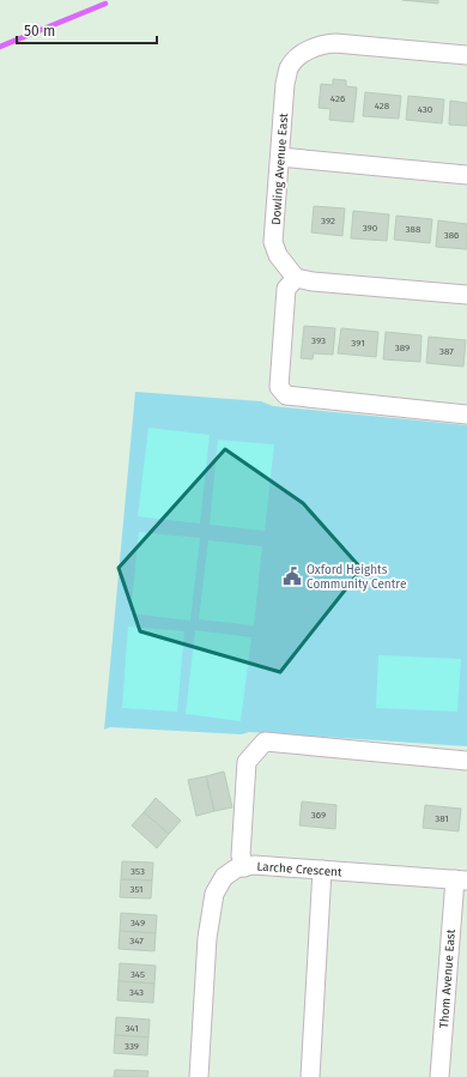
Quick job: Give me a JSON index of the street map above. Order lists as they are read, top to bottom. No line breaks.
{"streets":{"street":["Dowling Avenue East","Larche Crescent","Thom Avenue East"]},"crossings":[["Larche Crescent","Thom Avenue East"]],"places":{"public building":["Oxford Heights Community Centre"]},"house_numbers":["426","428","430","392","390","388","386","393","391","389","387","369","381","353","351","349","347","345","343","341","339"],"scale_bar":"50 m"}
